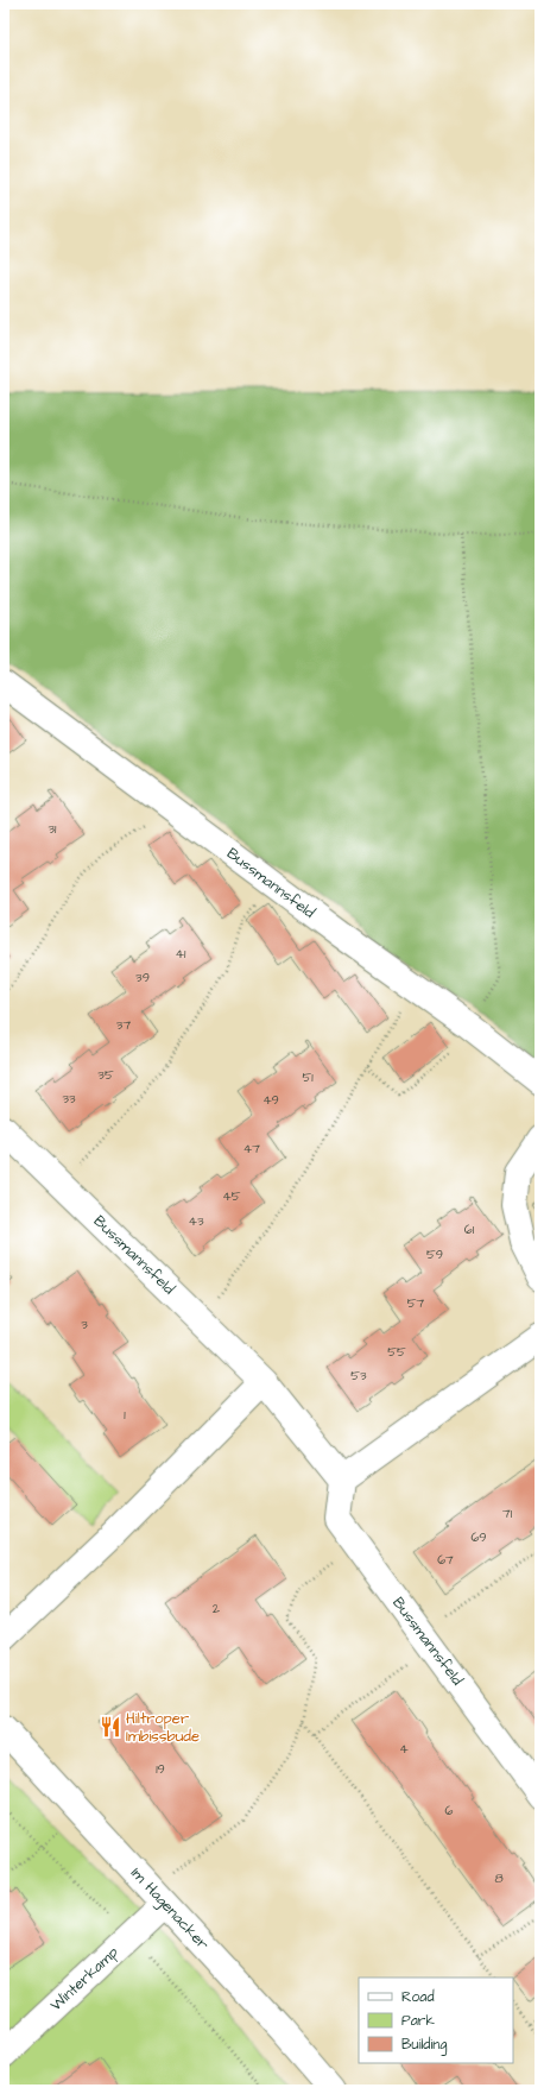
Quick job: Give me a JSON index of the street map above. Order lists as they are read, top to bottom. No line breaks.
{"streets":{"street":["Bussmannsfeld","Im Hagenacker","Winterkamp"]},"crossings":[["Im Hagenacker","Winterkamp"]],"places":{"restaurant":["Hiltroper Imbissbude"]},"house_numbers":["31","41","39","37","35","51","33","49","47","45","43","61","59","57","3","55","53","1","71","69","67","2","4","19","6","8"],"legend":["Road","Park","Building"]}
